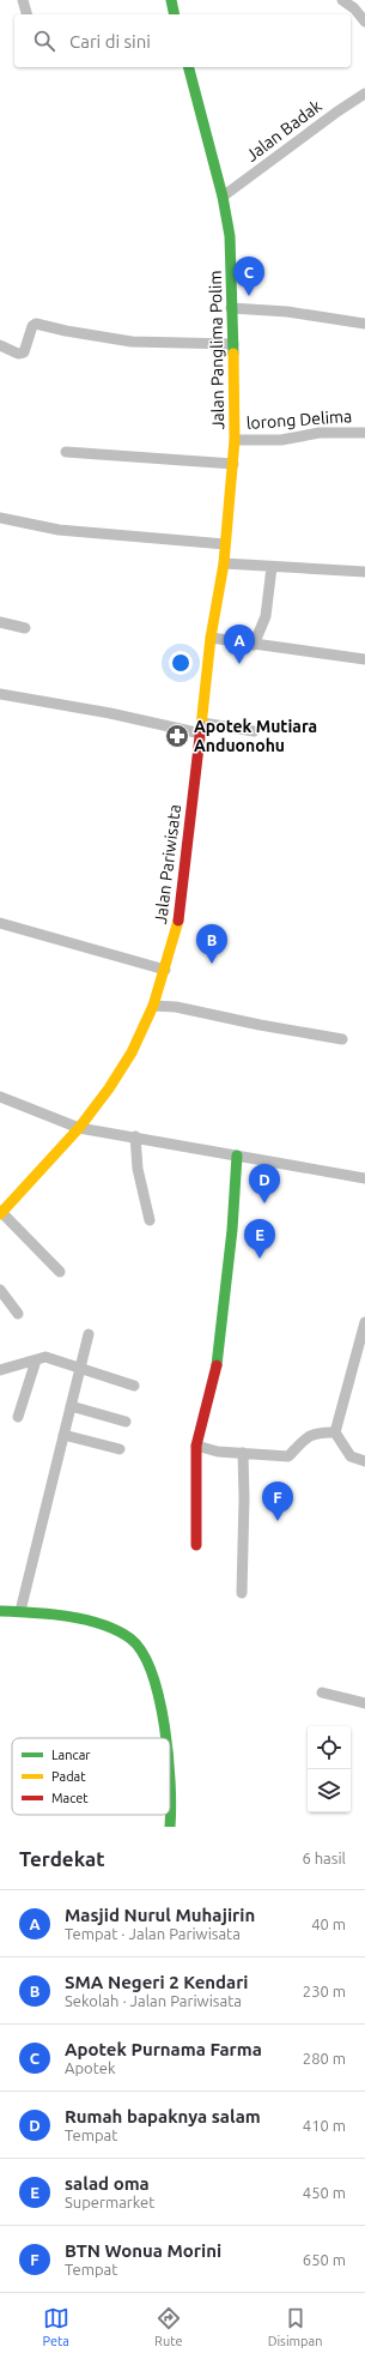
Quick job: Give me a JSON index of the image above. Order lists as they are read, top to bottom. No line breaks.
{"streets":{"street":["Jalan Badak","Jalan Panglima Polim","lorong Delima","Jalan Pariwisata"]},"crossings":[["Jalan Badak","Jalan Panglima Polim"],["Jalan Panglima Polim","lorong Delima"],["Jalan Panglima Polim","Jalan Pariwisata"]],"places":{"pharmacy":["Apotek Mutiara Anduonohu"]},"legend":["Lancar","Padat","Macet"],"page":{"search":"Cari di sini","pins":["C","A","B","D","E","F"],"heading":["Terdekat","6 hasil"],"list":[{"mark":"A","name":"Masjid Nurul Muhajirin","note":"Tempat · Jalan Pariwisata","value":"40 m"},{"mark":"B","name":"SMA Negeri 2 Kendari","note":"Sekolah · Jalan Pariwisata","value":"230 m"},{"mark":"C","name":"Apotek Purnama Farma","note":"Apotek","value":"280 m"},{"mark":"D","name":"Rumah bapaknya salam","note":"Tempat","value":"410 m"},{"mark":"E","name":"salad oma","note":"Supermarket","value":"450 m"},{"mark":"F","name":"BTN Wonua Morini","note":"Tempat","value":"650 m"}],"nav":["Peta","Rute","Disimpan"]}}
